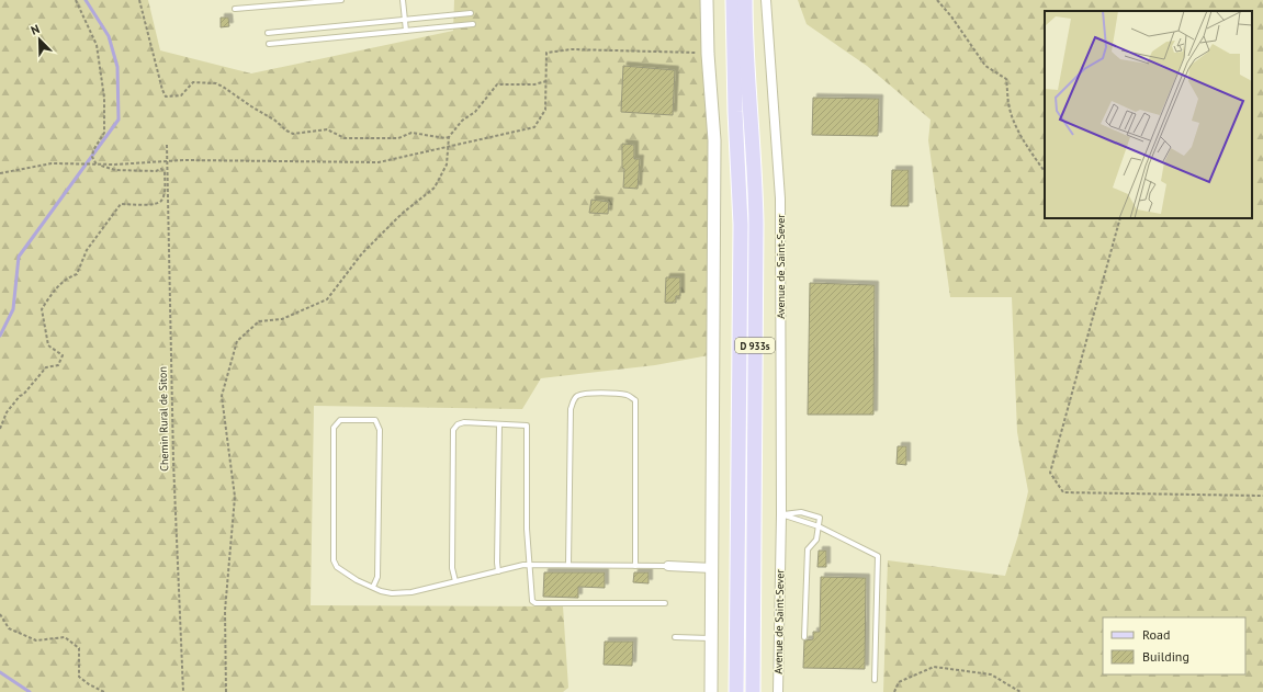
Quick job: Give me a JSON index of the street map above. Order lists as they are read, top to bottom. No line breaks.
{"streets":{"main road":["D 933s"],"street":["Avenue de Saint-Sever"],"path":["Chemin Rural de Siton"]},"legend":["Road","Building"],"north":"top left"}
